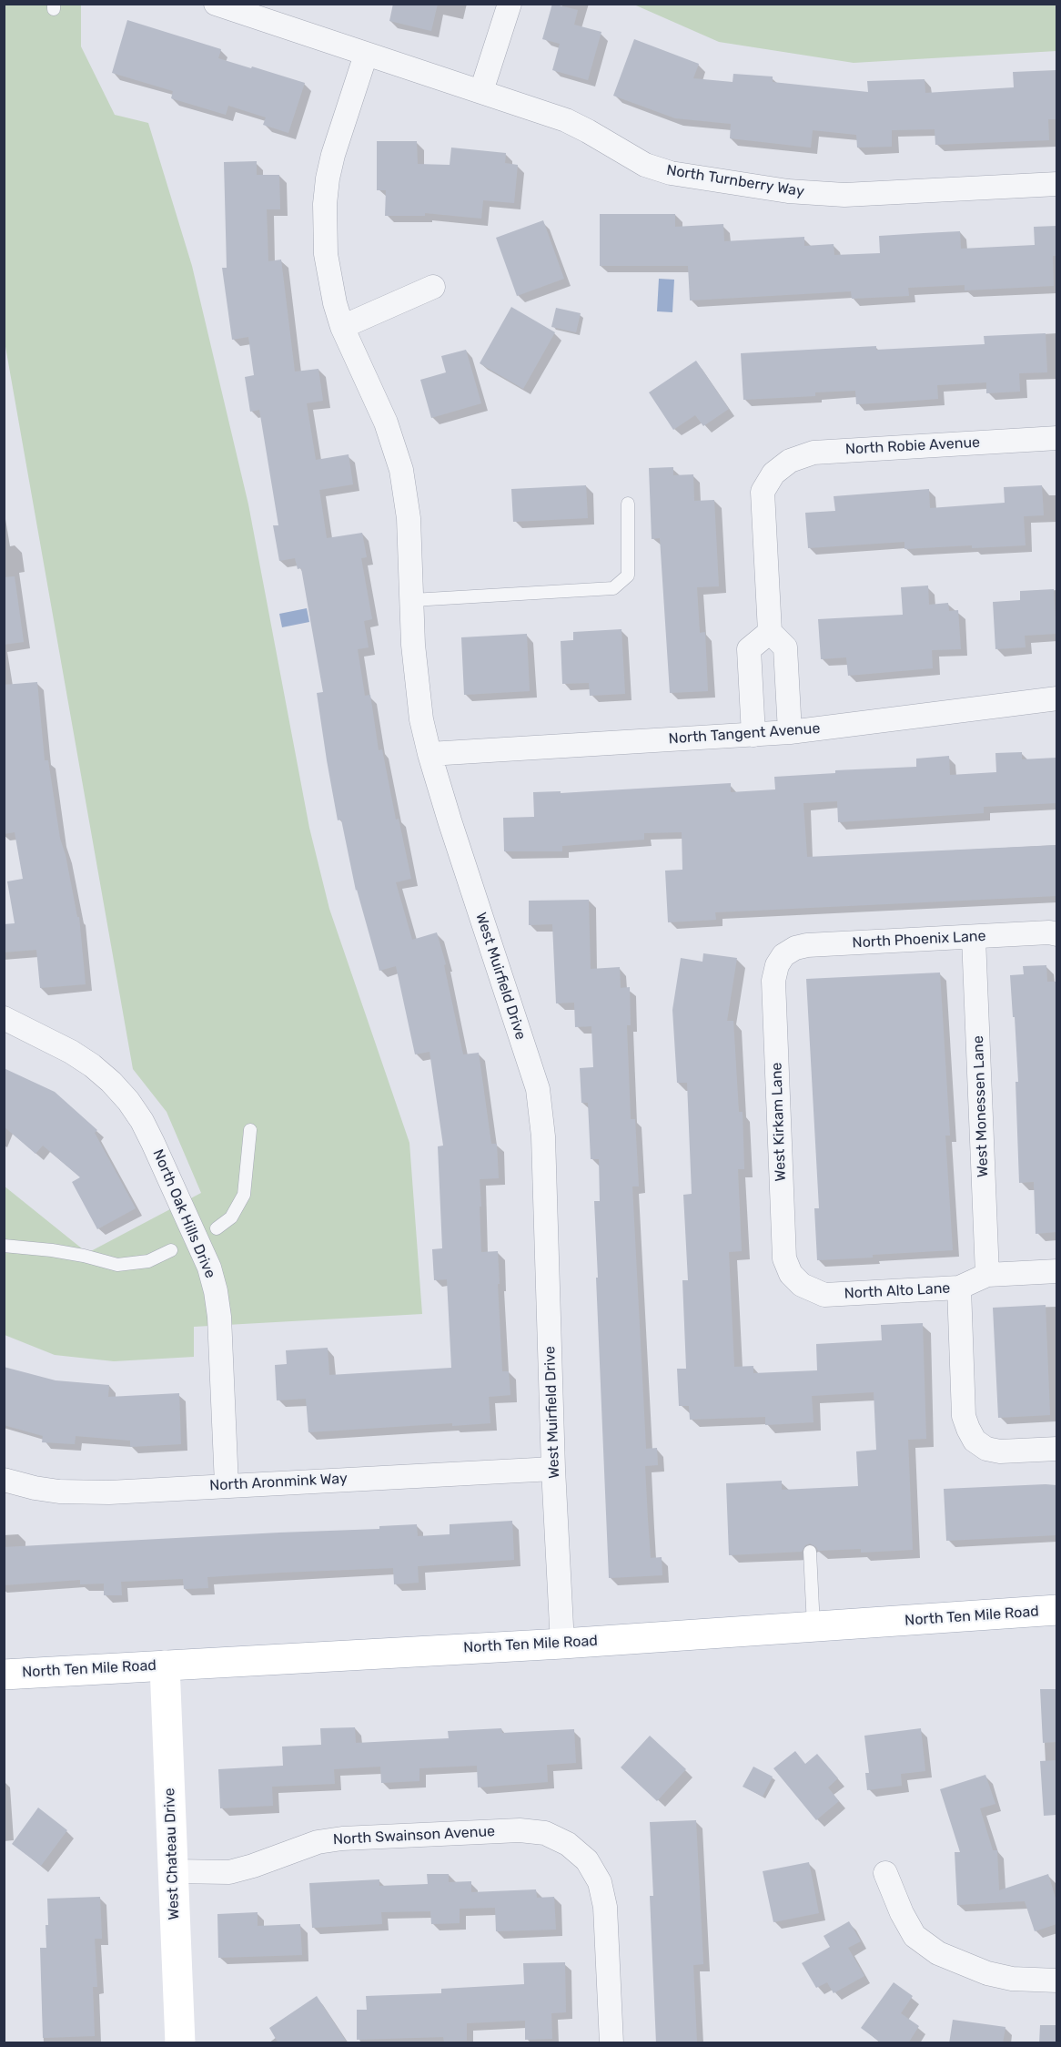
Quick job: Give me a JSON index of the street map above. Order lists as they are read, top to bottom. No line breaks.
{"streets":{"main road":["North Ten Mile Road","West Chateau Drive"],"street":["North Turnberry Way","North Robie Avenue","North Tangent Avenue","North Phoenix Lane","West Muirfield Drive","West Monessen Lane","West Kirkam Lane","North Oak Hills Drive","North Alto Lane","North Aronmink Way","North Swainson Avenue"]},"crossings":[["North Turnberry Way","West Muirfield Drive"],["North Tangent Avenue","West Muirfield Drive"],["North Phoenix Lane","West Monessen Lane"],["North Phoenix Lane","West Kirkam Lane"],["West Muirfield Drive","North Aronmink Way"],["West Muirfield Drive","North Ten Mile Road"],["West Monessen Lane","North Alto Lane"],["West Kirkam Lane","North Alto Lane"],["North Oak Hills Drive","North Aronmink Way"],["North Ten Mile Road","West Chateau Drive"],["North Swainson Avenue","West Chateau Drive"]]}
